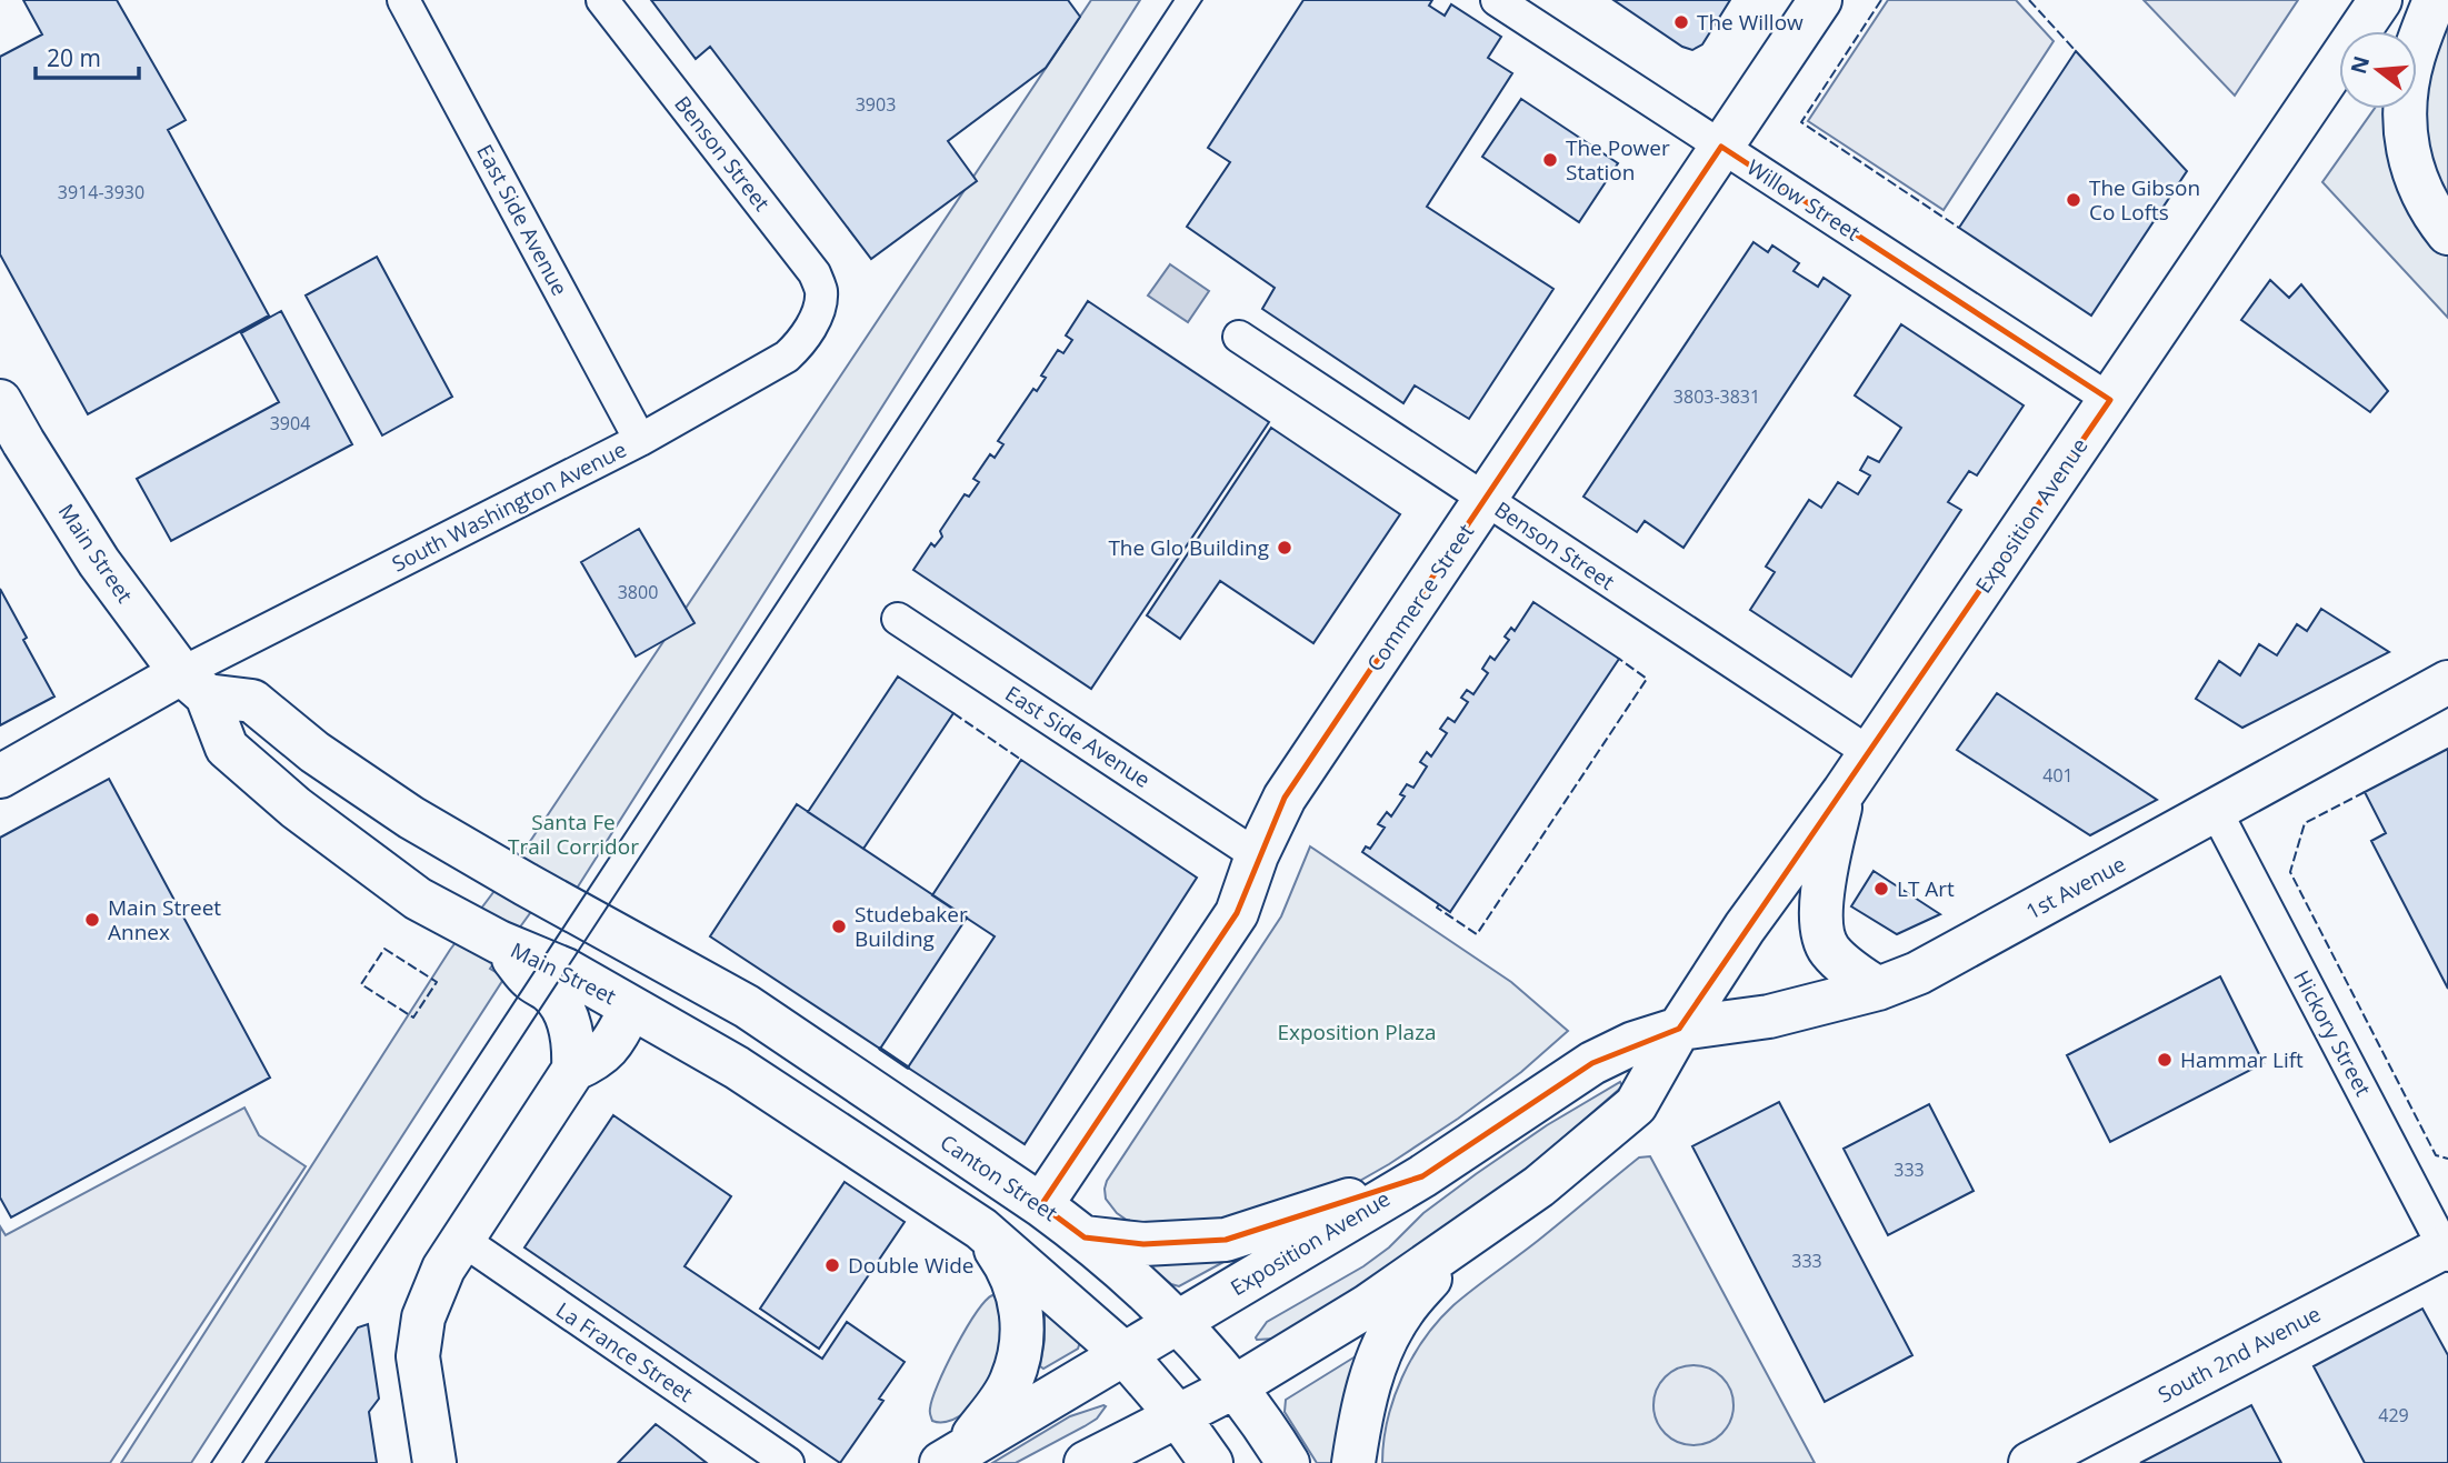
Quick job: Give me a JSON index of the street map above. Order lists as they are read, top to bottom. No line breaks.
{"streets":{"main road":["Exposition Avenue","Main Street","Commerce Street","1st Avenue","Canton Street","South 2nd Avenue"],"street":["Benson Street","Willow Street","East Side Avenue","South Washington Avenue","Hickory Street","La France Street"]},"crossings":[["Benson Street","South Washington Avenue"],["Benson Street","Exposition Avenue"],["Benson Street","Commerce Street"],["Willow Street","Exposition Avenue"],["Willow Street","Commerce Street"],["East Side Avenue","South Washington Avenue"],["East Side Avenue","Commerce Street"],["South Washington Avenue","Main Street"],["South Washington Avenue","Canton Street"],["Exposition Avenue","1st Avenue"],["Exposition Avenue","Canton Street"],["Main Street","Canton Street"],["Main Street","La France Street"],["Commerce Street","Canton Street"],["1st Avenue","Hickory Street"],["Hickory Street","South 2nd Avenue"]],"parks":["Santa Fe Trail Corridor","Exposition Plaza"],"places":["The Willow","The Power Station","The Gibson Co Lofts","The Glo Building","LT Art","Main Street Annex","Studebaker Building","Hammar Lift","Double Wide"],"house_numbers":["3903","3914-3930","3803-3831","3904","3800","401","333","333","429"],"scale_bar":"20 m","north":"left"}
